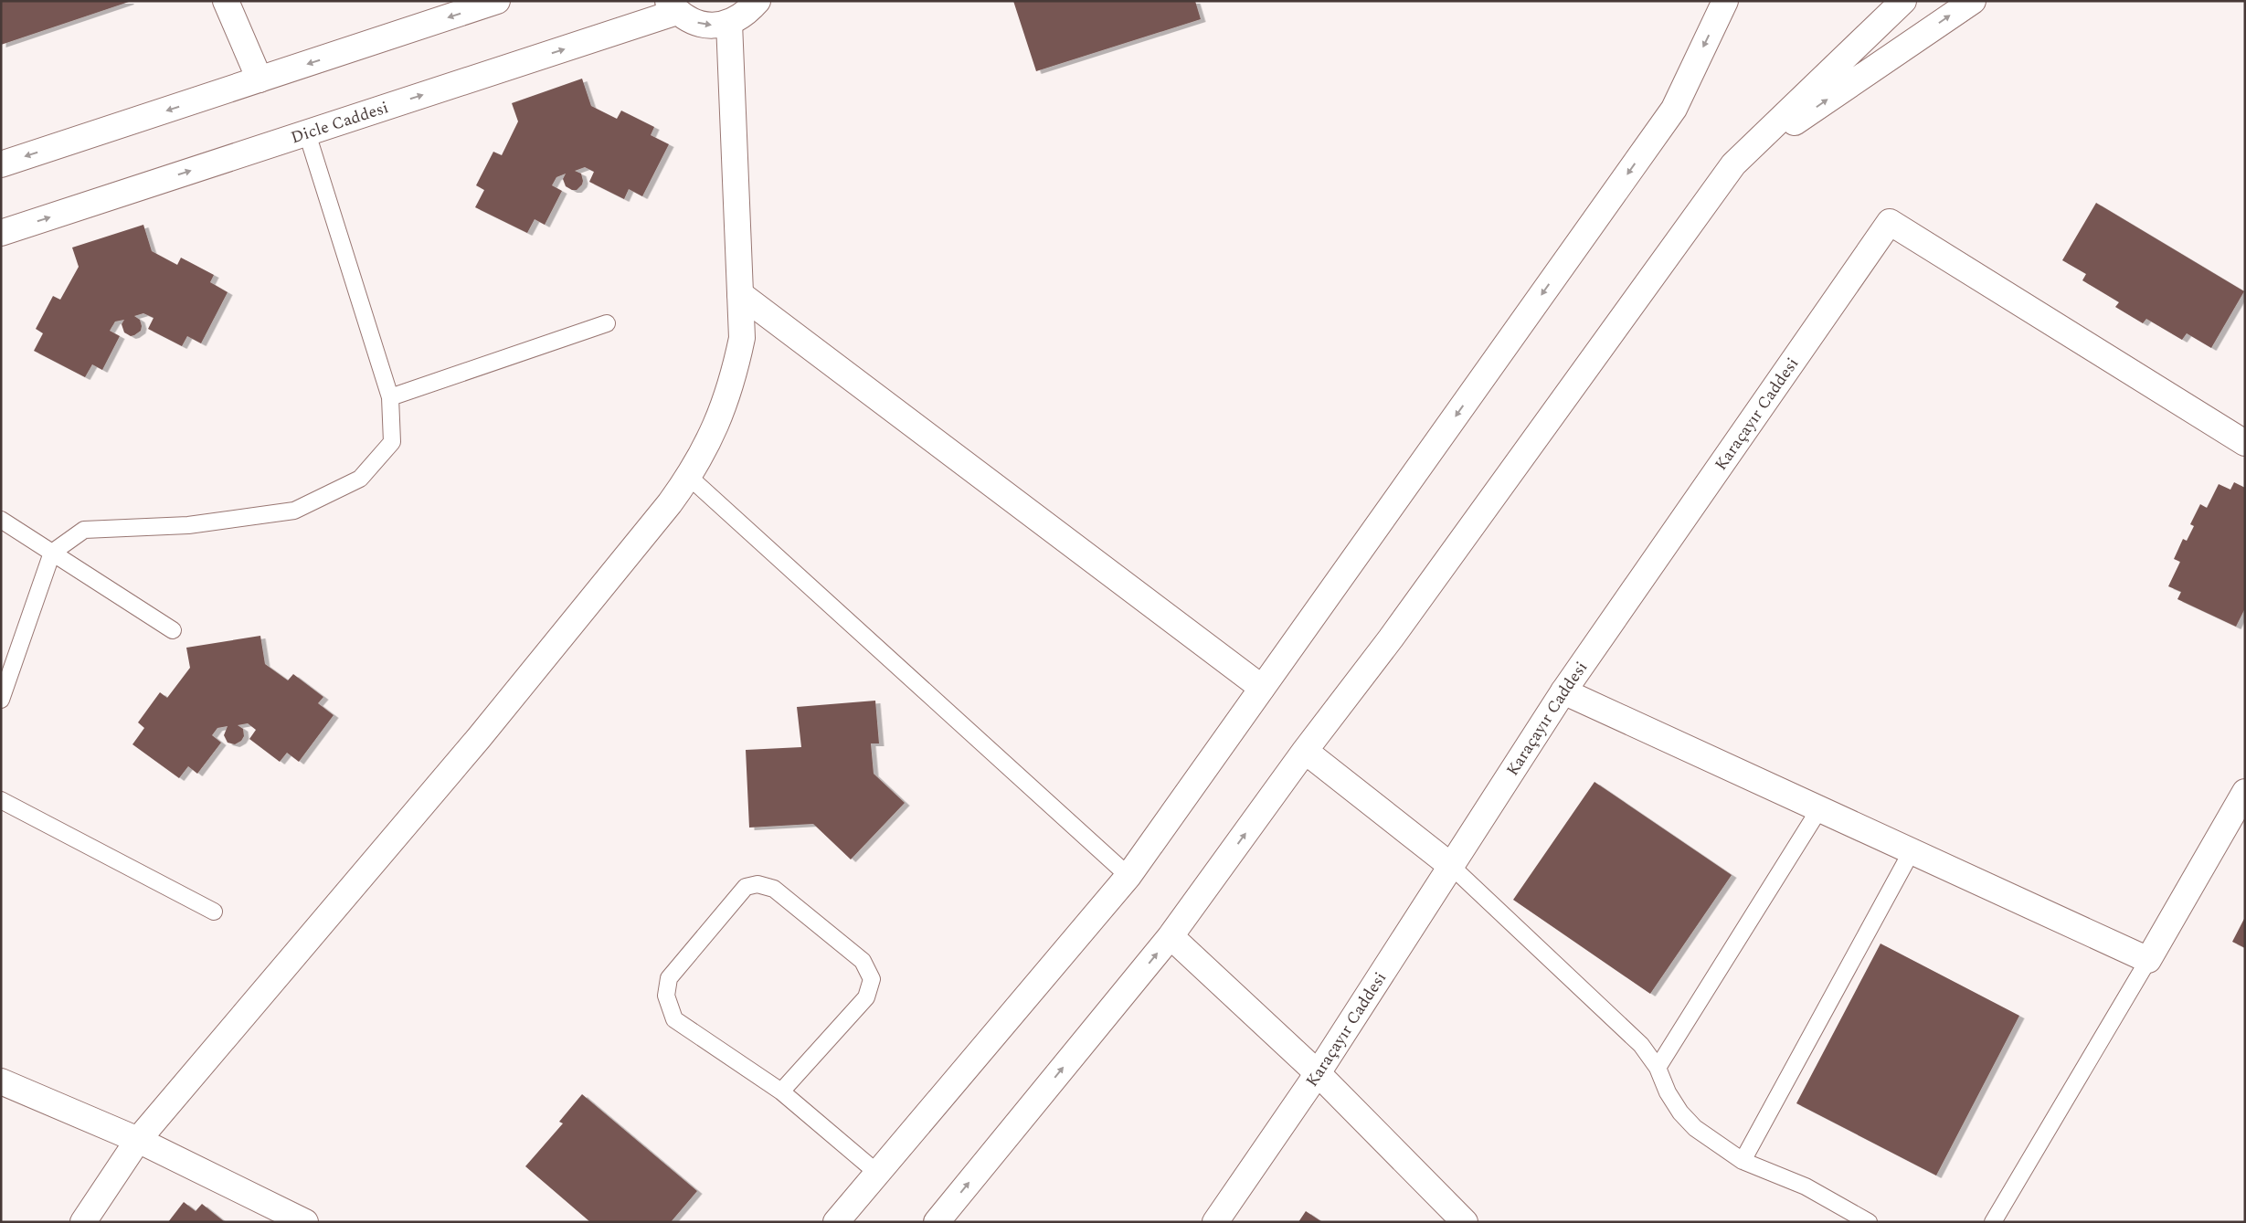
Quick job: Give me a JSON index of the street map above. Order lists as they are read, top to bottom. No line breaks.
{"streets":{"street":["Dicle Caddesi","Karaçayır Caddesi"]}}
